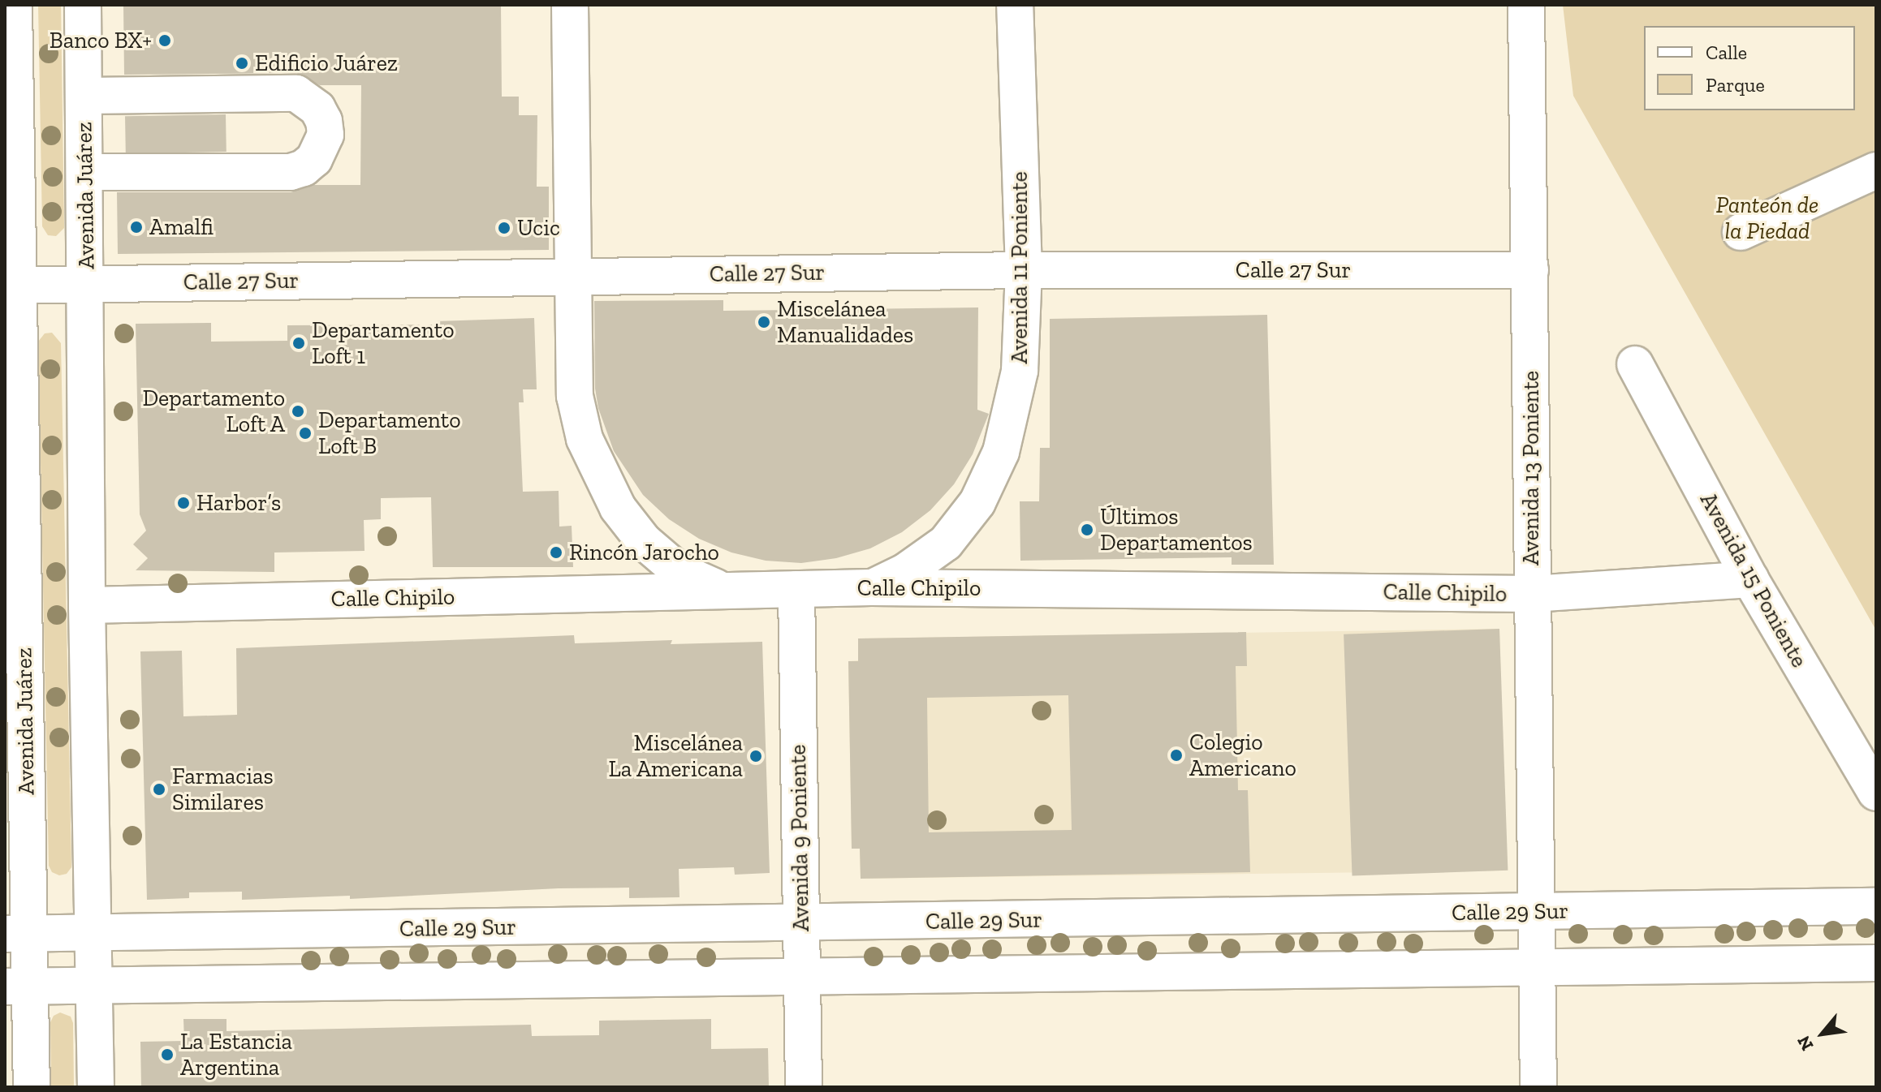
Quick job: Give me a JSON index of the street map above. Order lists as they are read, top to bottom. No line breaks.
{"streets":{"street":["Avenida Juárez","Avenida 11 Poniente","Calle 27 Sur","Avenida 13 Poniente","Avenida 15 Poniente","Calle Chipilo","Avenida 9 Poniente","Calle 29 Sur"]},"crossings":[["Avenida Juárez","Calle 27 Sur"],["Avenida Juárez","Calle Chipilo"],["Avenida Juárez","Calle 29 Sur"],["Avenida 11 Poniente","Calle 27 Sur"],["Avenida 11 Poniente","Calle Chipilo"],["Calle 27 Sur","Avenida 13 Poniente"],["Avenida 13 Poniente","Calle Chipilo"],["Avenida 13 Poniente","Calle 29 Sur"],["Avenida 15 Poniente","Calle Chipilo"],["Calle Chipilo","Avenida 9 Poniente"],["Avenida 9 Poniente","Calle 29 Sur"]],"parks":["Panteón de la Piedad"],"places":["Banco BX+","Edificio Juárez","Amalfi","Ucic","Miscelánea Manualidades","Departamento Loft 1","Departamento Loft A","Departamento Loft B","Harbor’s","Últimos Departamentos","Rincón Jarocho","Colegio Americano","Miscelánea La Americana","Farmacias Similares","La Estancia Argentina"],"legend":["Calle","Parque"],"north":"bottom left"}
